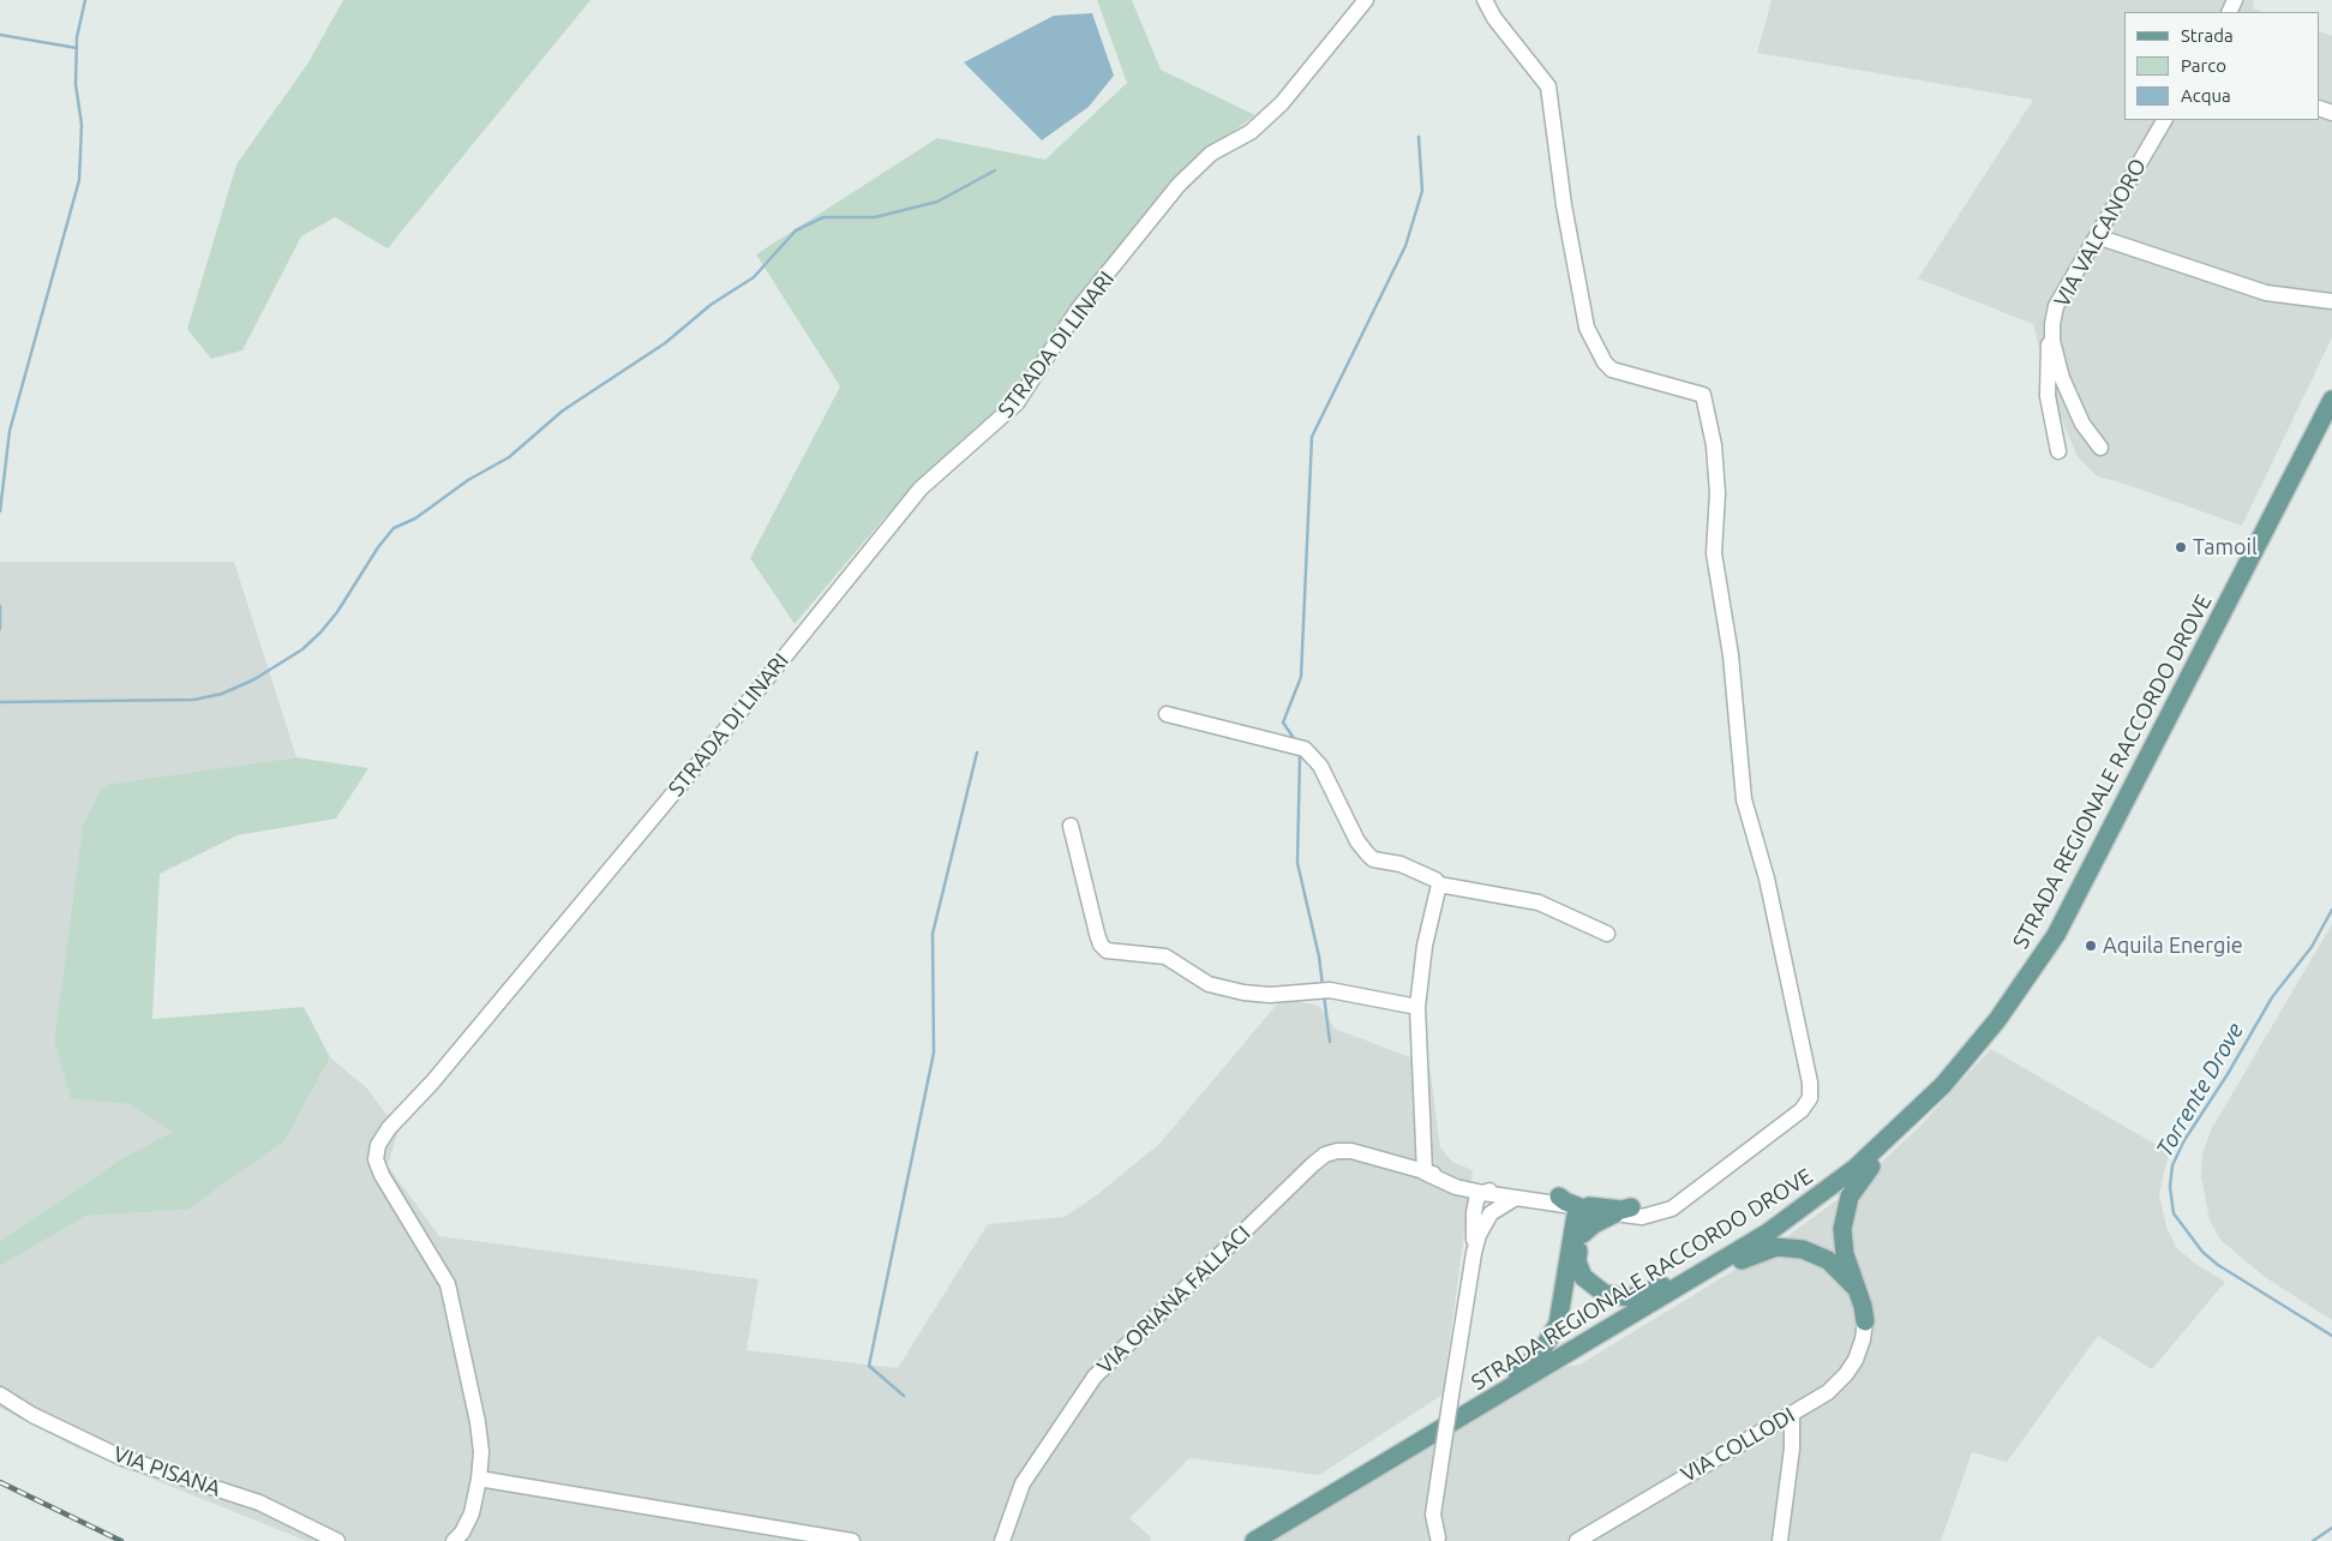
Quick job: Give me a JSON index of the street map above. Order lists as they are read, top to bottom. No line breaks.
{"streets":{"main road":["STRADA REGIONALE RACCORDO DROVE"],"street":["VIA VALCANORO","STRADA DI LINARI","VIA ORIANA FALLACI","VIA COLLODI","VIA PISANA"]},"water":["Torrente Drove"],"places":["Tamoil","Aquila Energie"],"legend":["Strada","Parco","Acqua"]}
